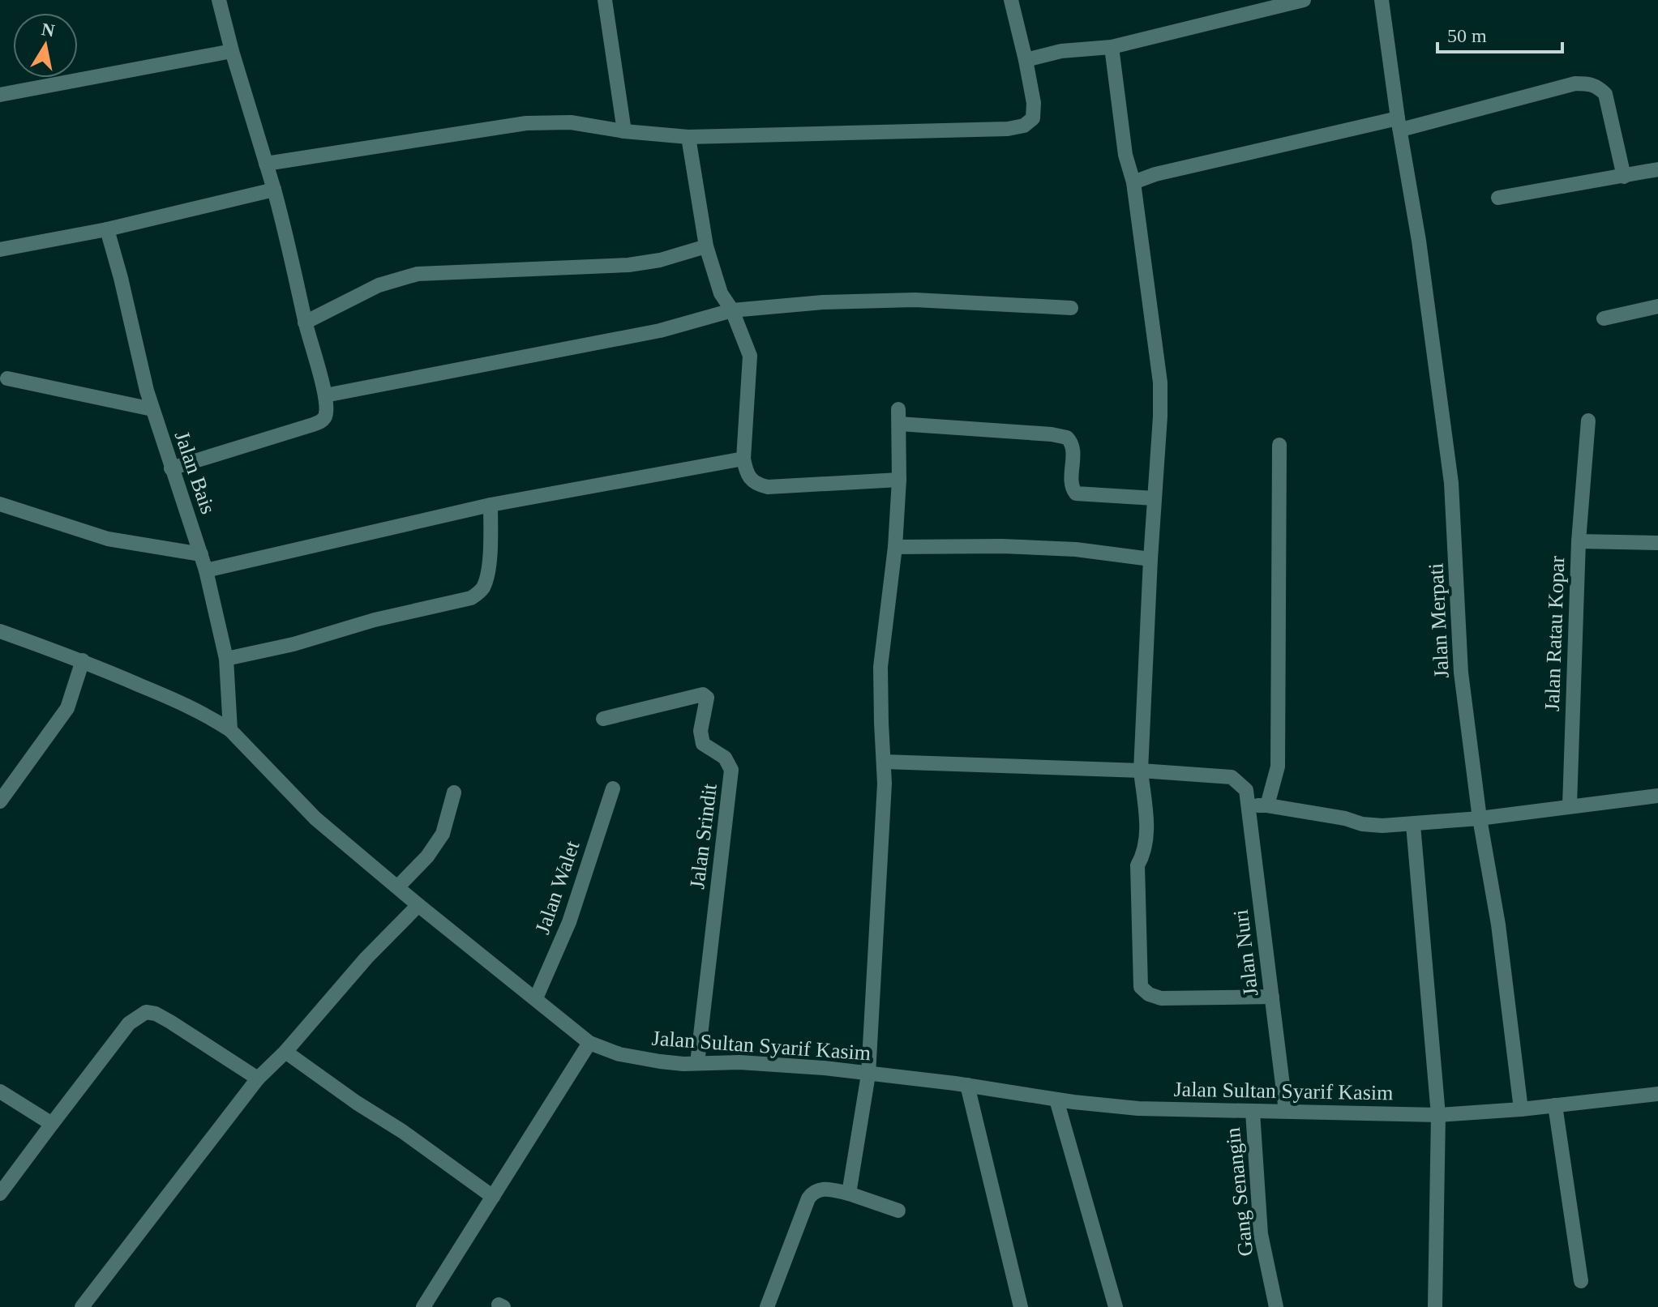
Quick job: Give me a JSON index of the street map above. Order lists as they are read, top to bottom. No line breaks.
{"streets":{"street":["Jalan Bais","Jalan Merpati","Jalan Ratau Kopar","Jalan Srindit","Jalan Walet","Jalan Nuri","Jalan Sultan Syarif Kasim","Gang Senangin"]},"crossings":[["Jalan Bais","Jalan Sultan Syarif Kasim"],["Jalan Merpati","Jalan Sultan Syarif Kasim"],["Jalan Srindit","Jalan Sultan Syarif Kasim"],["Jalan Walet","Jalan Sultan Syarif Kasim"],["Jalan Nuri","Jalan Sultan Syarif Kasim"],["Jalan Sultan Syarif Kasim","Gang Senangin"]],"scale_bar":"50 m","north":"top"}
